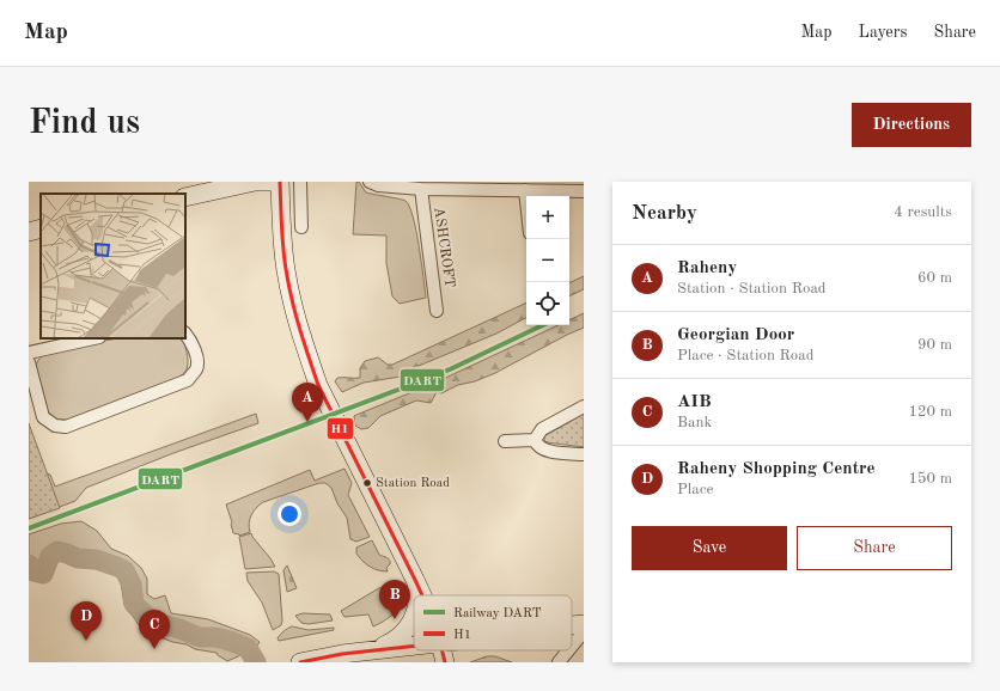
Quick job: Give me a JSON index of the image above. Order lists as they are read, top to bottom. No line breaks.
{"streets":{"street":["ASHCROFT"]},"places":["Station Road"],"lines":["transit line H1","rail line DART"],"legend":["Railway DART","H1"],"page":{"header":"Map","nav":["Map","Layers","Share"],"buttons":["Directions",["Save","Share"]],"title":"Find us","heading":["Nearby","4 results"],"map_buttons":["+","−"],"list":[{"mark":"A","name":"Raheny","note":"Station · Station Road","value":"60 m"},{"mark":"B","name":"Georgian Door","note":"Place · Station Road","value":"90 m"},{"mark":"C","name":"AIB","note":"Bank","value":"120 m"},{"mark":"D","name":"Raheny Shopping Centre","note":"Place","value":"150 m"}],"pins":["A","B","D","C"]}}
